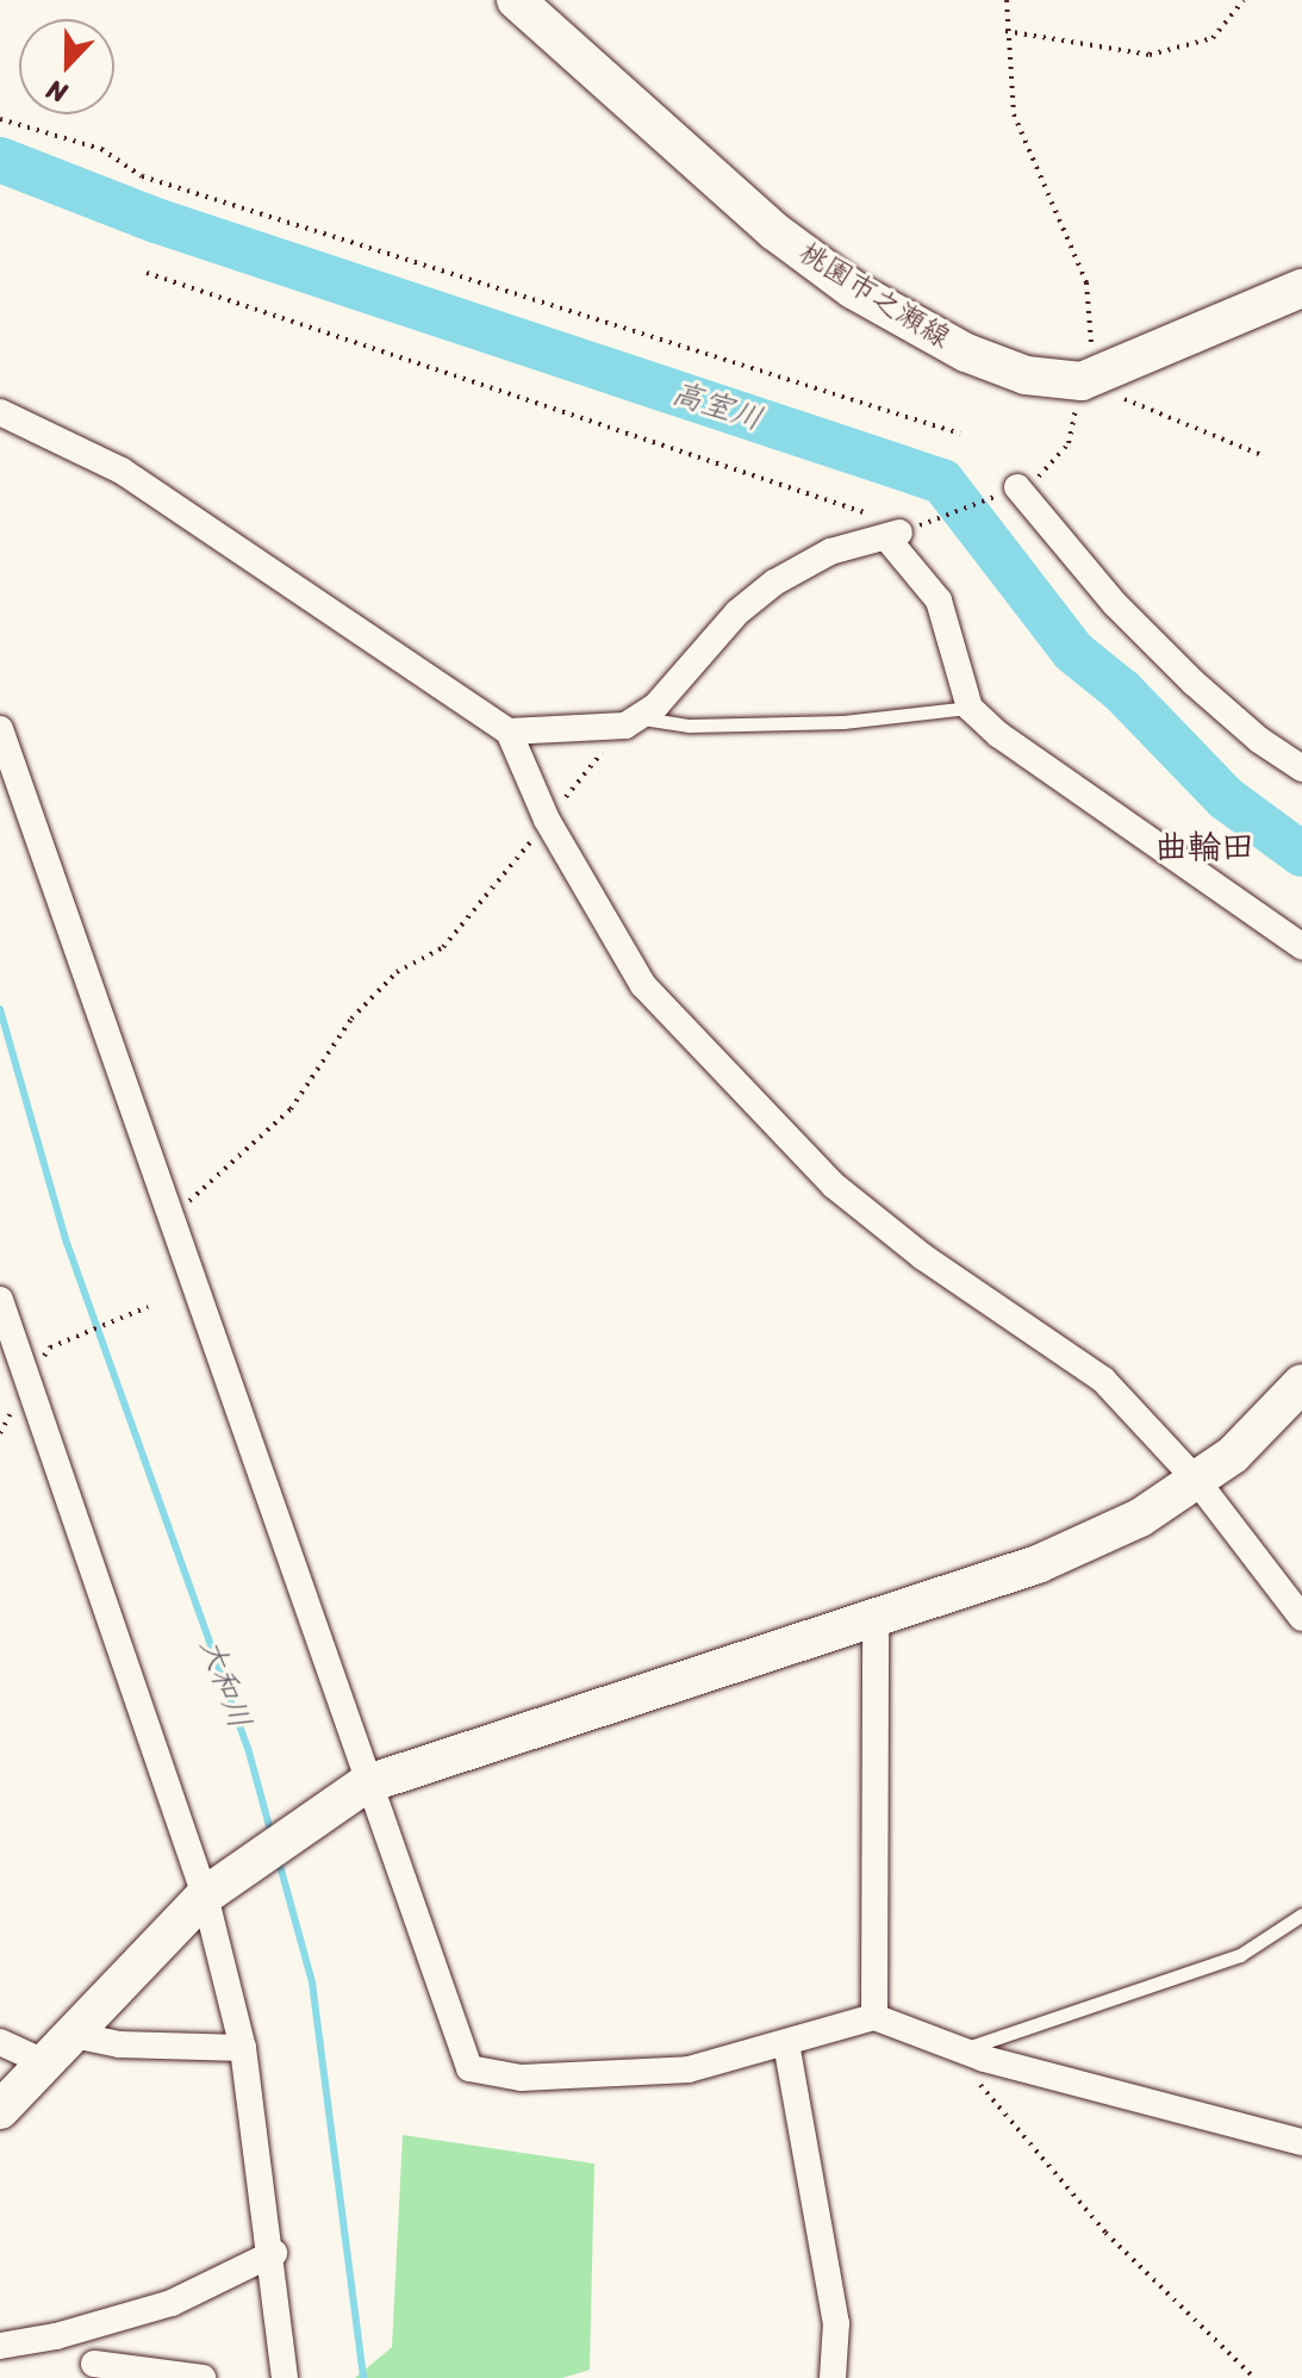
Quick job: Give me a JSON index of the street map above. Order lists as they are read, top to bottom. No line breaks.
{"streets":{"street":["桃園市之瀬線"]},"districts":["曲輪田"],"water":["高室川","大和川"],"north":"bottom"}
